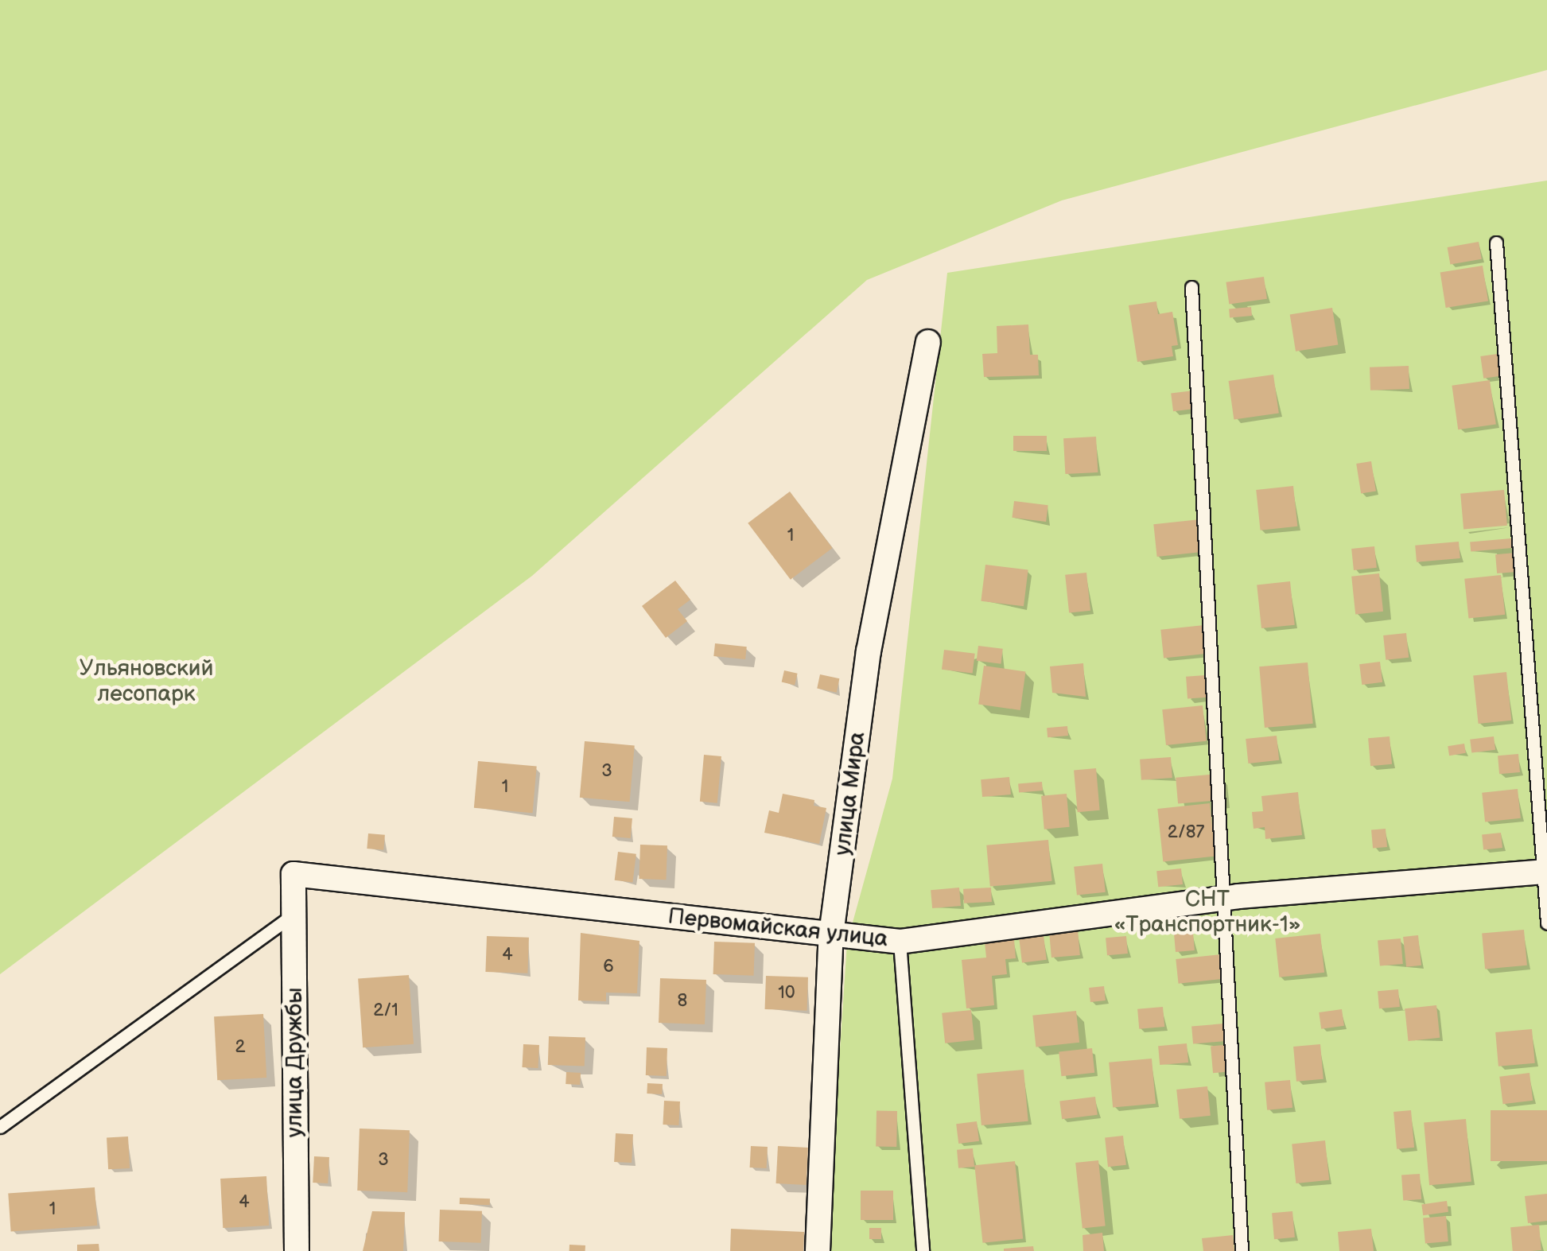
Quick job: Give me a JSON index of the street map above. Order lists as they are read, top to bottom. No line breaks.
{"streets":{"street":["улица Мира","Первомайская улица","улица Дружбы"]},"crossings":[["улица Мира","Первомайская улица"],["Первомайская улица","улица Дружбы"]],"parks":["Ульяновский лесопарк","СНТ «Транспортник-1»"],"house_numbers":["1","3","1","2/87","4","6","10","8","2/1","2","3","4","1"]}
